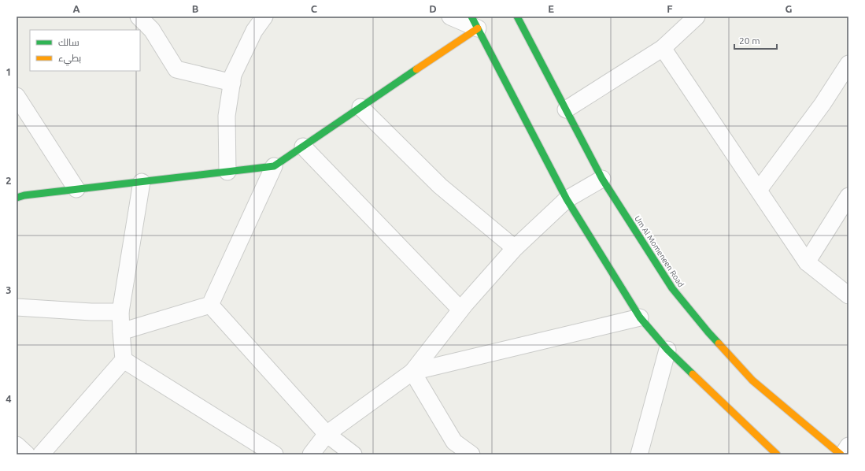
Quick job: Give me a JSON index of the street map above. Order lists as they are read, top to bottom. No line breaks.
{"streets":{"main road":["Um Al Momeneen Road"]},"legend":["سالك","بطيء"],"scale_bar":"20 m","grid":{"columns":["A","B","C","D","E","F","G"],"rows":["1","2","3","4"]}}
